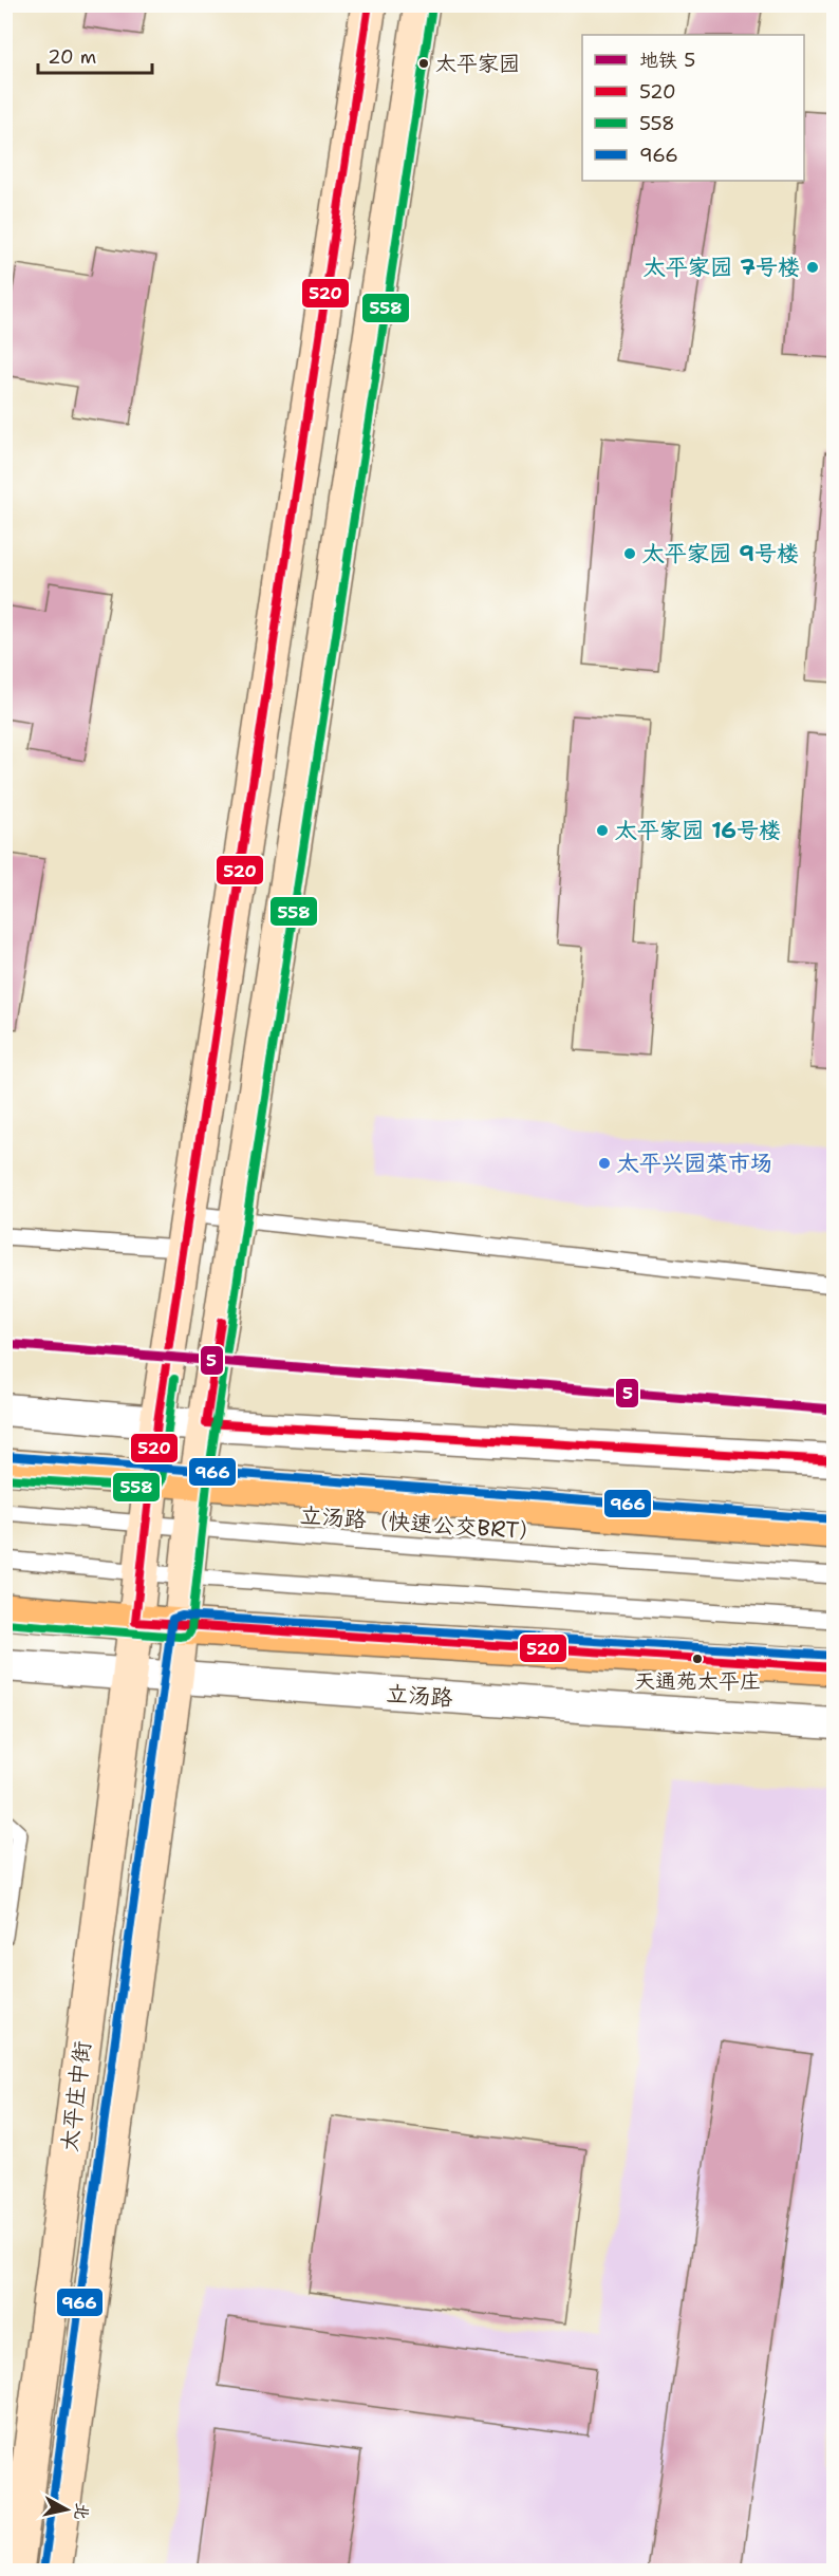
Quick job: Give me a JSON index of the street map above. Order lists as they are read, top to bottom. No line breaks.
{"streets":{"main road":["太平庄中街"],"street":["立汤路"],"lane":["立汤路（快速公交BRT）"]},"crossings":[["立汤路（快速公交BRT）","太平庄中街"],["立汤路","太平庄中街"]],"places":["太平家园","太平家园 7号楼","太平家园 9号楼","太平家园 16号楼","太平兴园菜市场","天通苑太平庄"],"lines":["transit line 520","transit line 558","metro line 5","transit line 966"],"legend":["地铁 5","520","558","966"],"scale_bar":"20 m","north":"right"}
